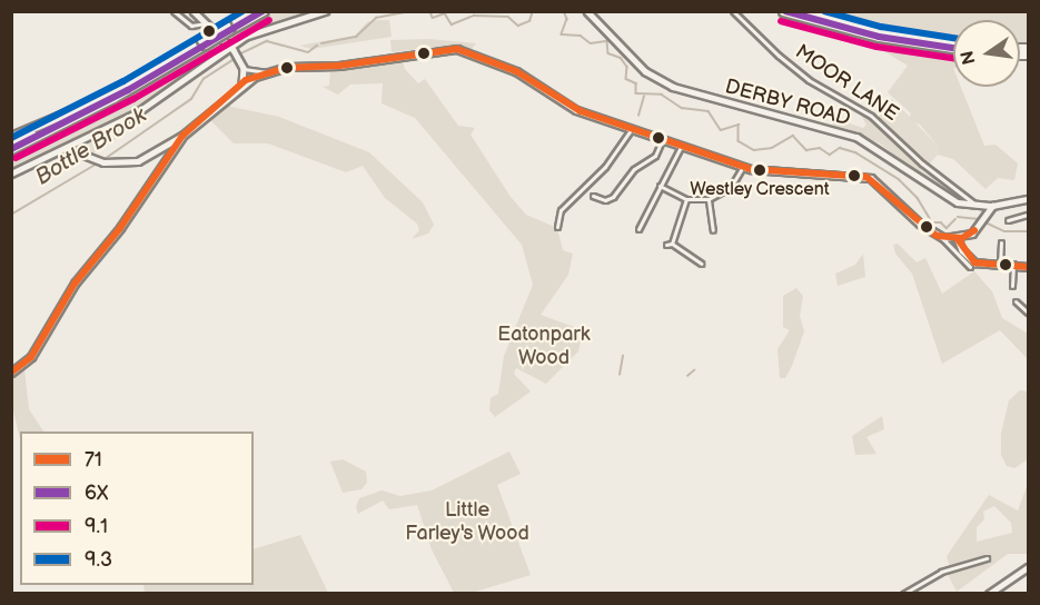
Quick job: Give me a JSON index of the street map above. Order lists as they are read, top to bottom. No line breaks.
{"streets":{"street":["MOOR LANE","DERBY ROAD"]},"crossings":[["MOOR LANE","DERBY ROAD"]],"water":["Bottle Brook"],"parks":["Eatonpark Wood","Little Farley's Wood"],"places":["Westley Crescent"],"lines":["transit line 6X","transit line 9.3","transit line 9.1","transit line 71"],"legend":["71","6X","9.1","9.3"],"north":"left"}
